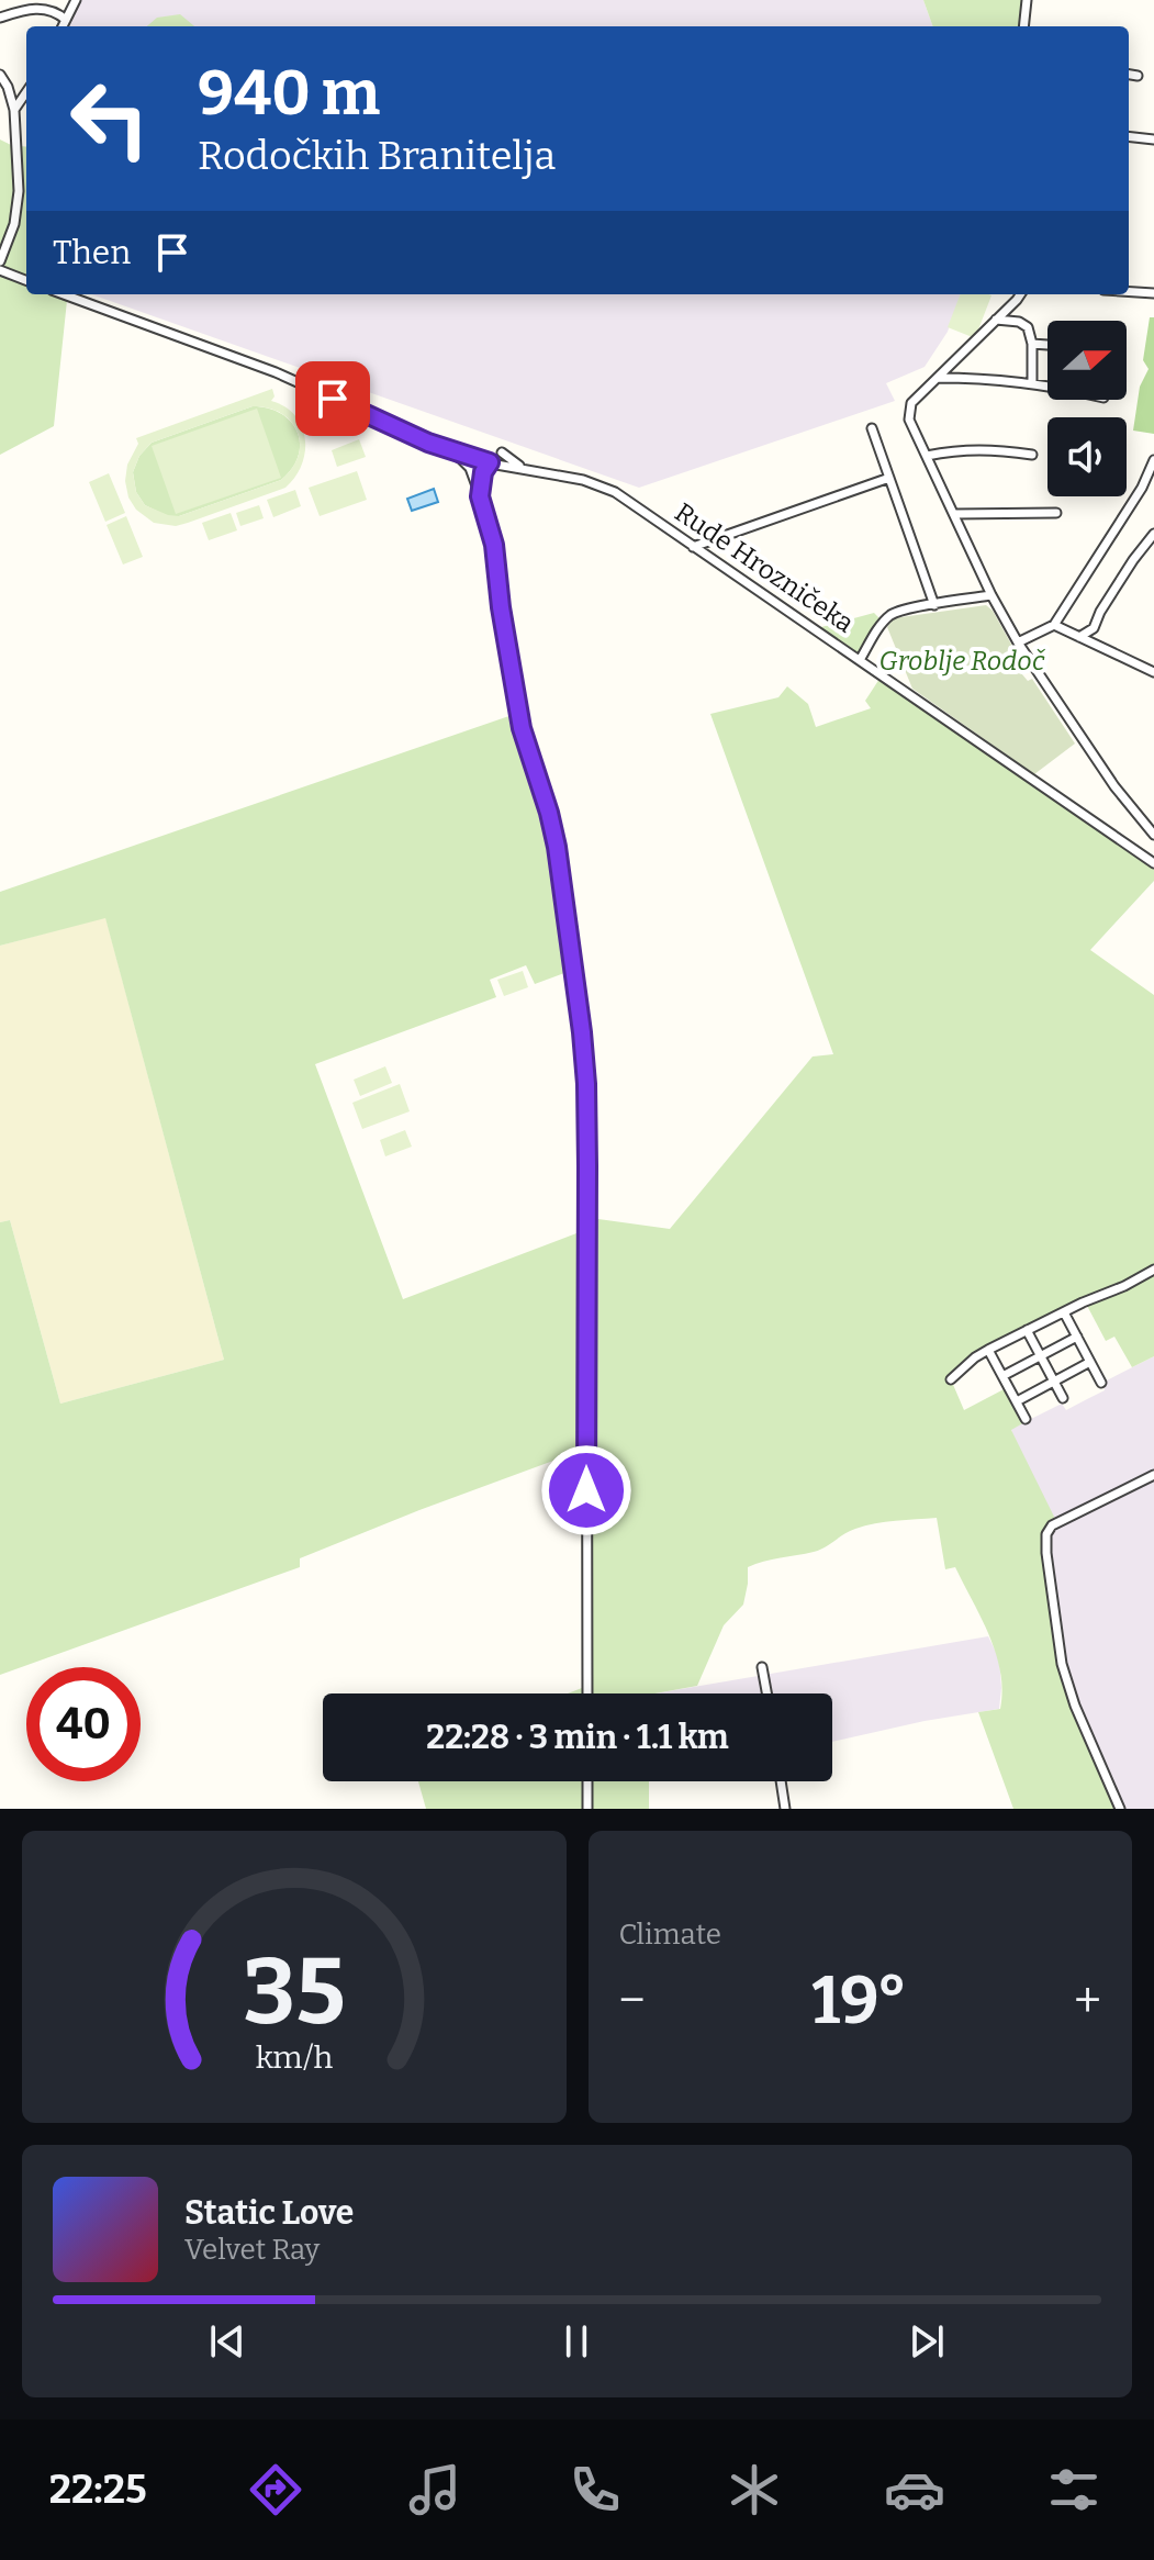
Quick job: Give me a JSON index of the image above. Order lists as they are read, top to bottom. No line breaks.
{"streets":{"street":["Rude Hrozničeka"]},"parks":["Groblje Rodoč"],"north":"right","page":{"turn":["940 m","Rodočkih Branitelja"],"then":"Then","limit":"40","trip":"22:28 · 3 min · 1.1 km","tile":"Climate","heat":["−","19°","+"],"song":["Static Love","Velvet Ray"],"tabs":"22:25","gauge":["35","km/h"]}}
